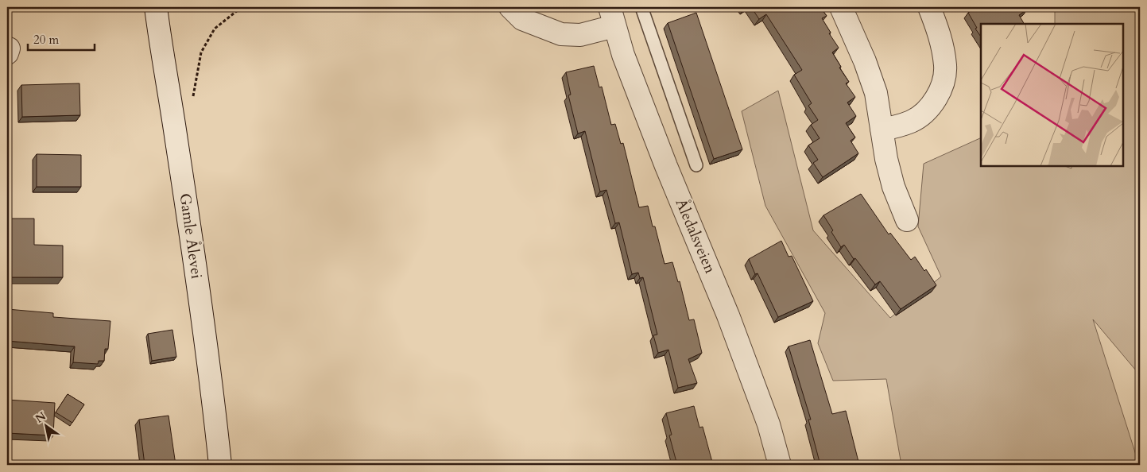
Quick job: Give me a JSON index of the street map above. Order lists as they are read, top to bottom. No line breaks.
{"streets":{"street":["Gamle Ålevei","Åledalsveien"]},"scale_bar":"20 m","north":"top left"}
